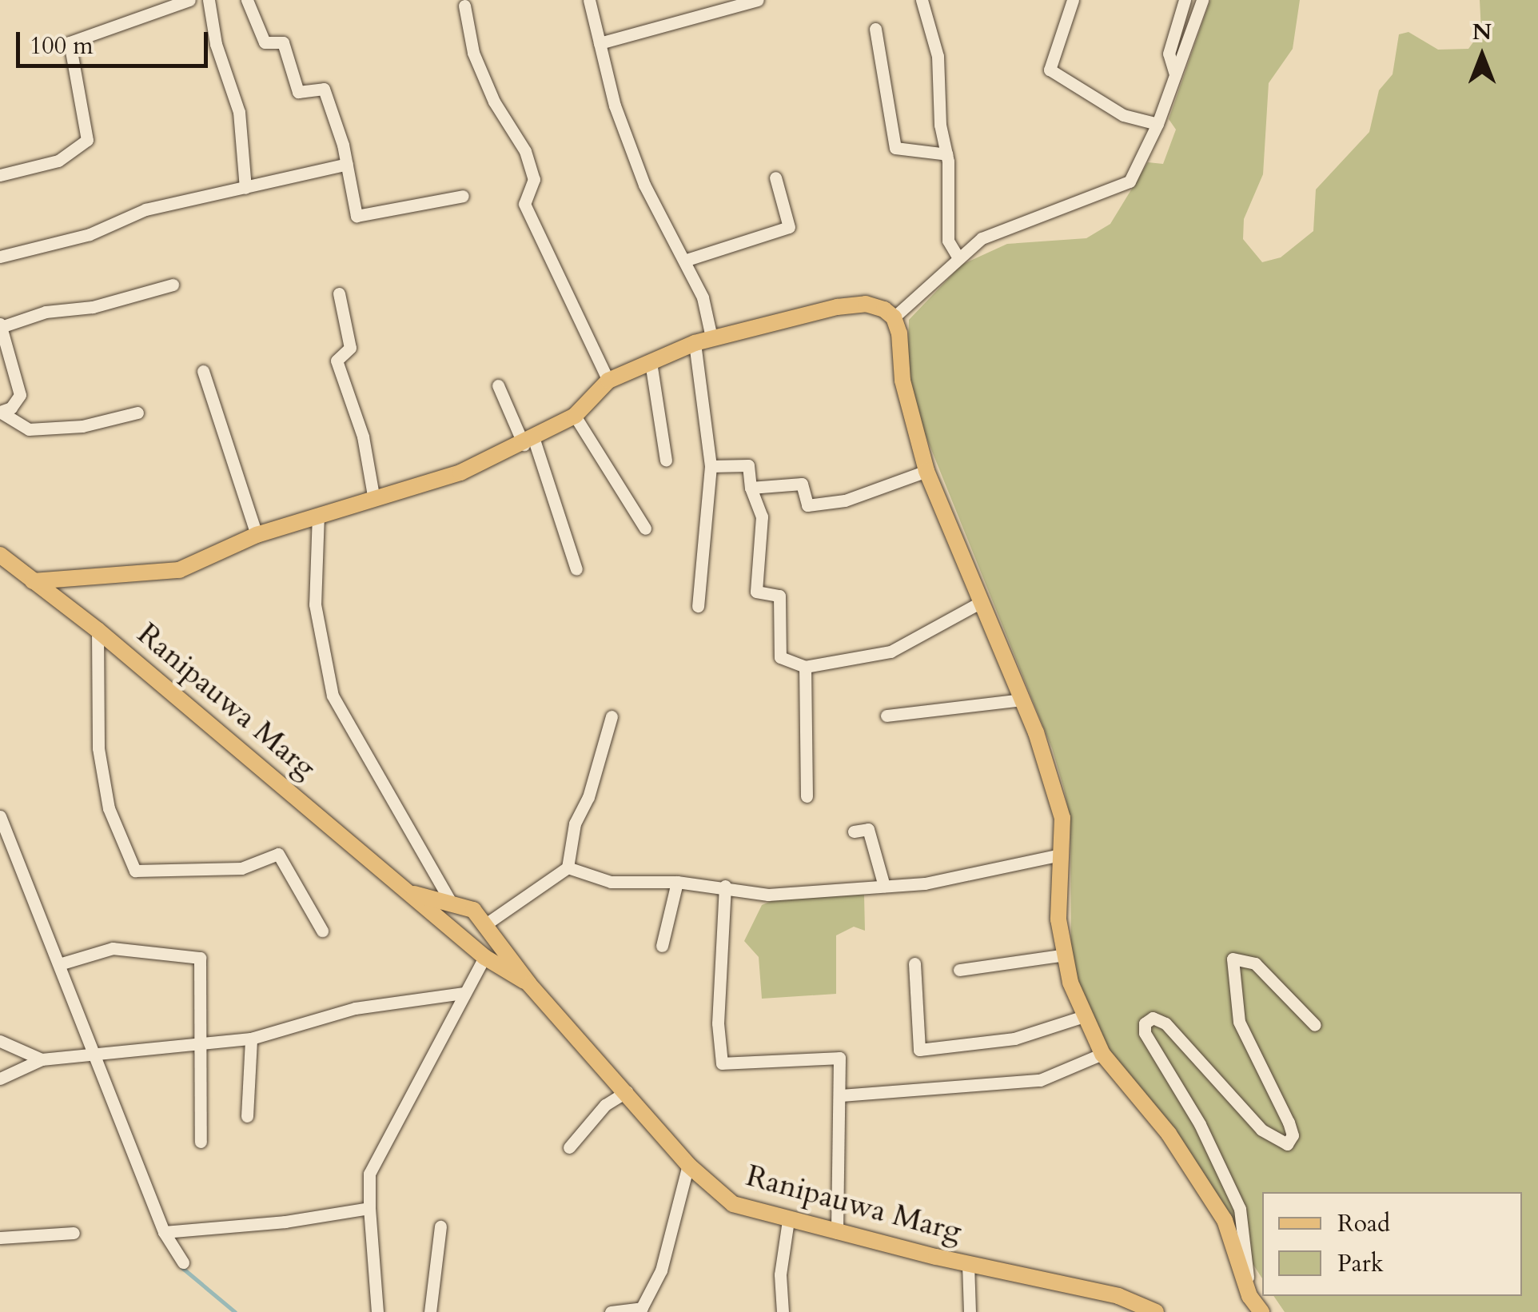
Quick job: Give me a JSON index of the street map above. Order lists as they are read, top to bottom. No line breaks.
{"streets":{"main road":["Ranipauwa Marg"]},"legend":["Road","Park"],"scale_bar":"100 m","north":"top"}
